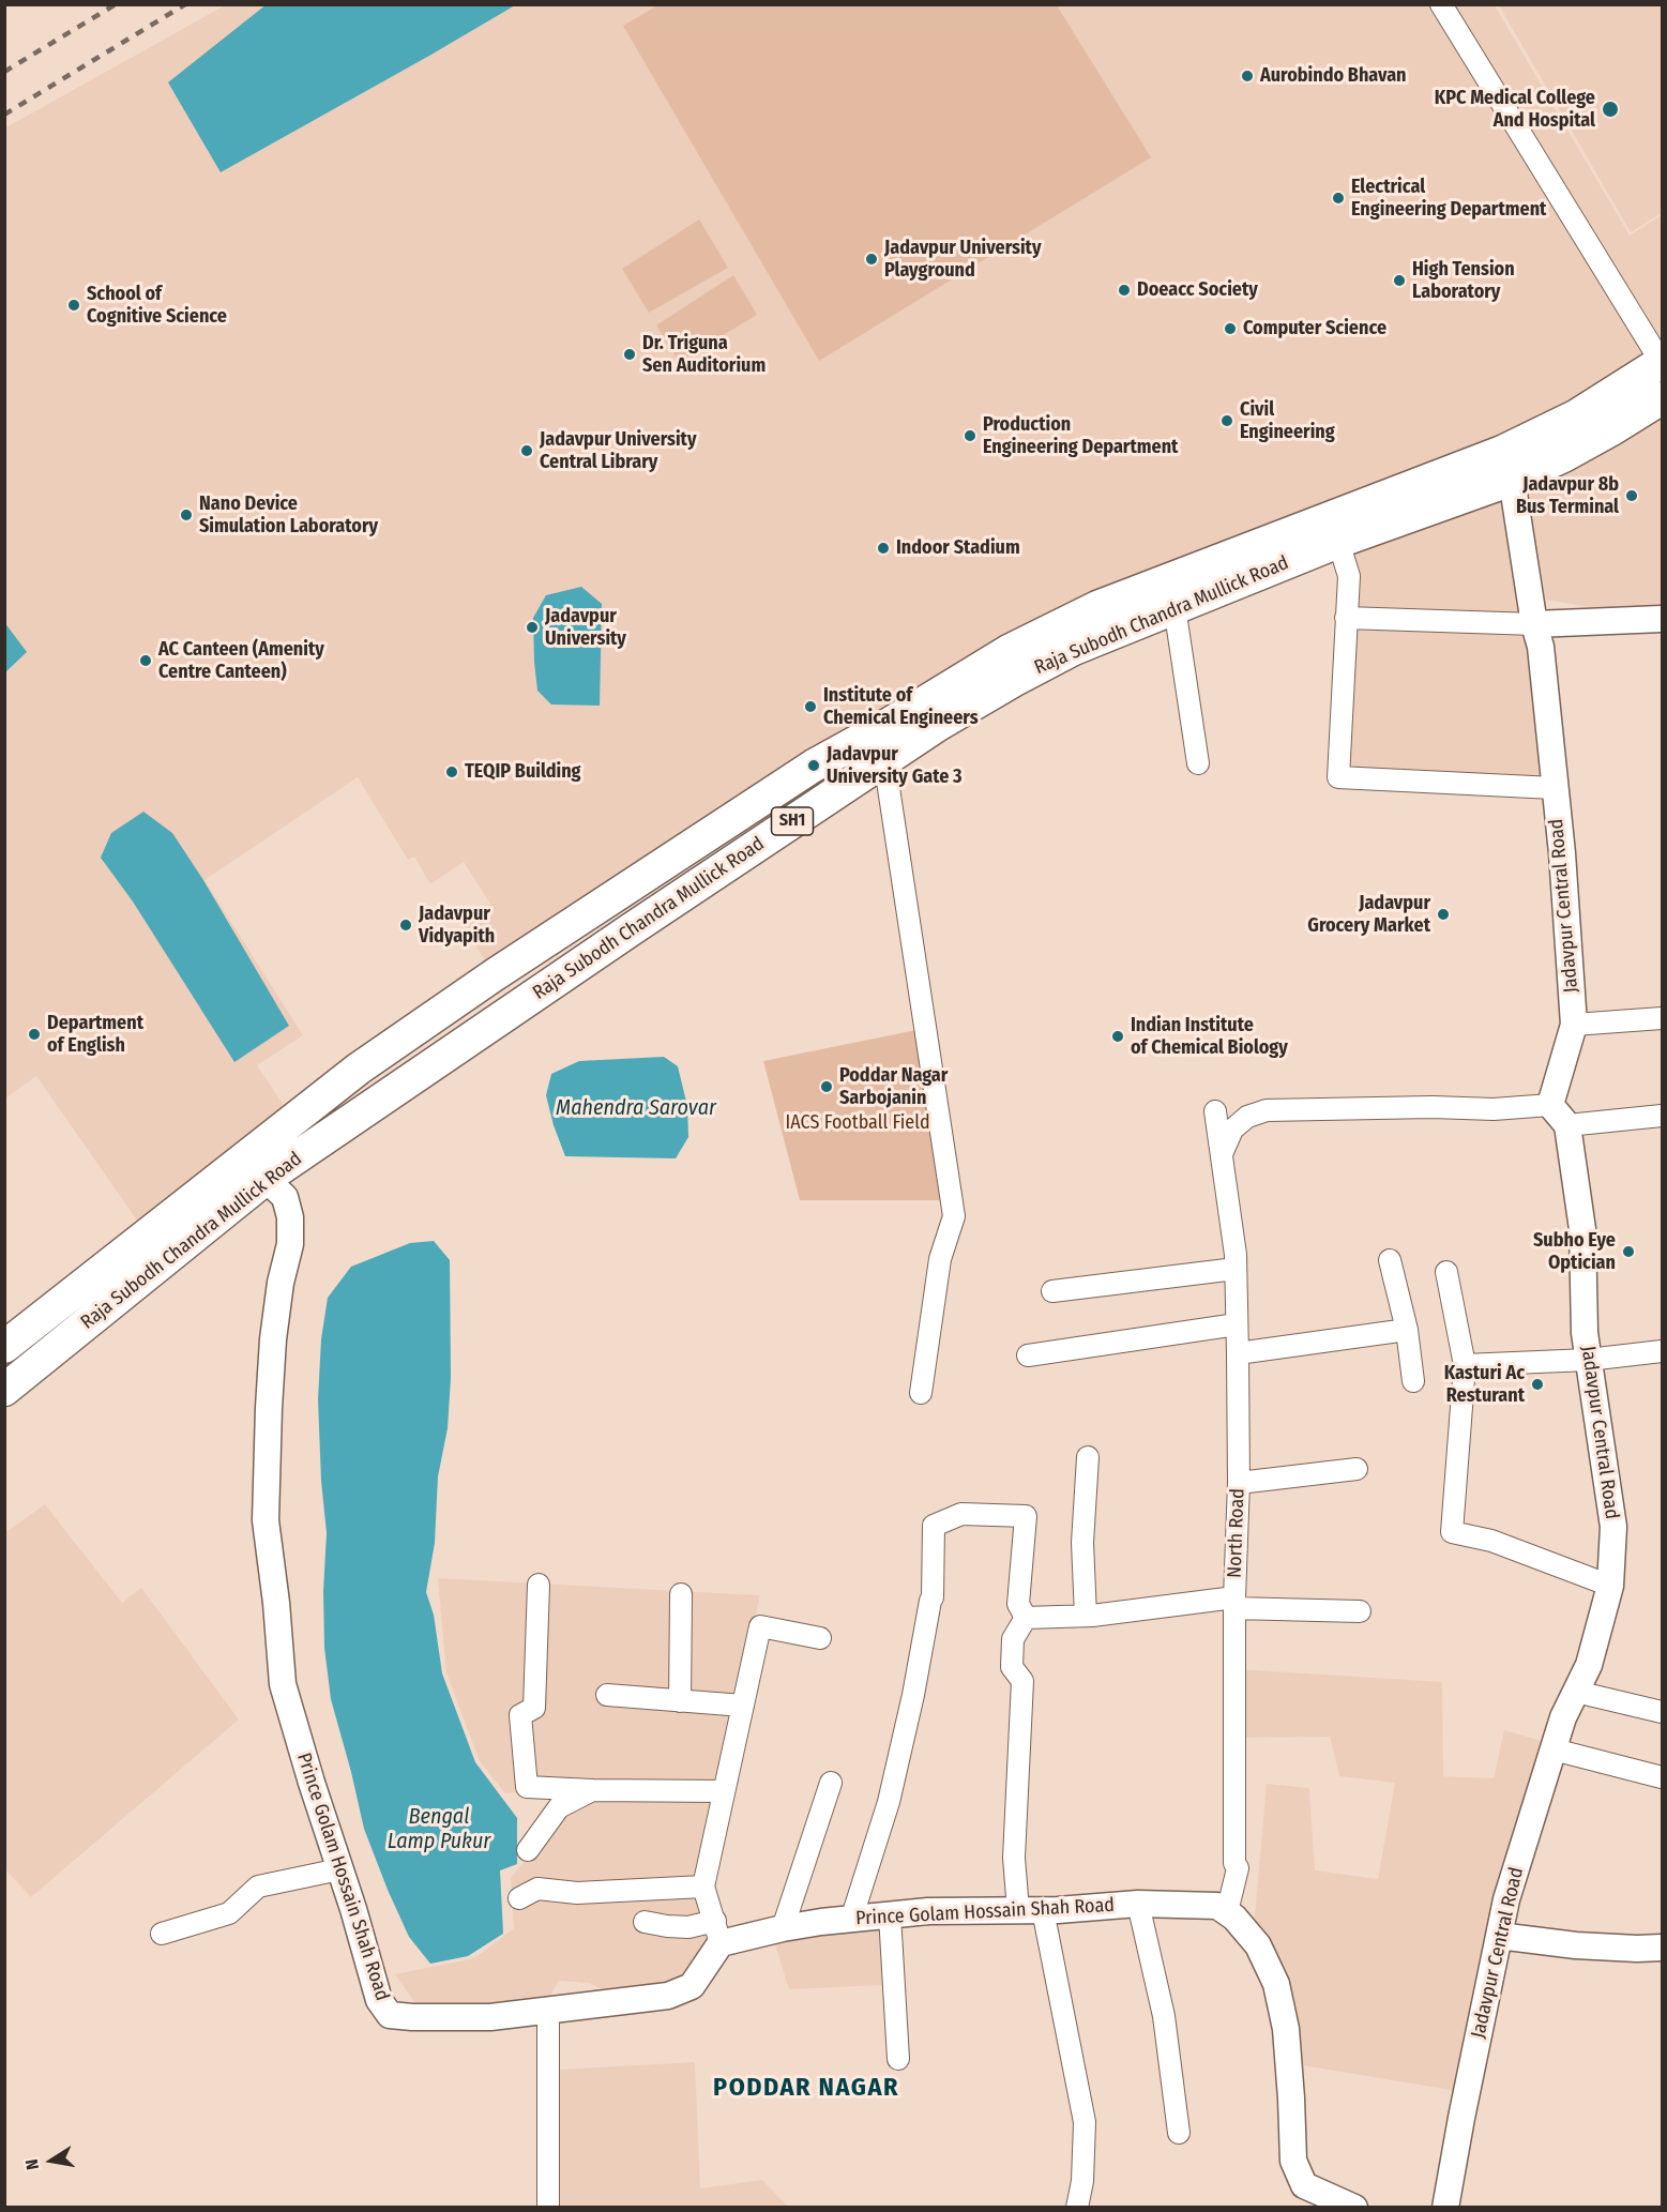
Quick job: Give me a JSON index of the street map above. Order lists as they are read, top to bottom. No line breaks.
{"streets":{"main road":["Raja Subodh Chandra Mullick Road","SH1"],"street":["Jadavpur Central Road","North Road","Prince Golam Hossain Shah Road"]},"crossings":[["Raja Subodh Chandra Mullick Road","Jadavpur Central Road"],["Raja Subodh Chandra Mullick Road","Prince Golam Hossain Shah Road"],["North Road","Prince Golam Hossain Shah Road"]],"districts":["PODDAR NAGAR"],"water":["Mahendra Sarovar","Bengal Lamp Pukur"],"parks":["IACS Football Field"],"places":["Aurobindo Bhavan","KPC Medical College And Hospital","Electrical Engineering Department","Jadavpur University Playground","High Tension Laboratory","Doeacc Society","School of Cognitive Science","Computer Science","Dr. Triguna Sen Auditorium","Civil Engineering","Production Engineering Department","Jadavpur University Central Library","Jadavpur 8b Bus Terminal","Nano Device Simulation Laboratory","Indoor Stadium","Jadavpur University","AC Canteen (Amenity Centre Canteen)","Institute of Chemical Engineers","Jadavpur University Gate 3","TEQIP Building","Jadavpur Grocery Market","Jadavpur Vidyapith","Department of English","Indian Institute of Chemical Biology","Poddar Nagar Sarbojanin","Subho Eye Optician","Kasturi Ac Resturant"],"north":"left"}
